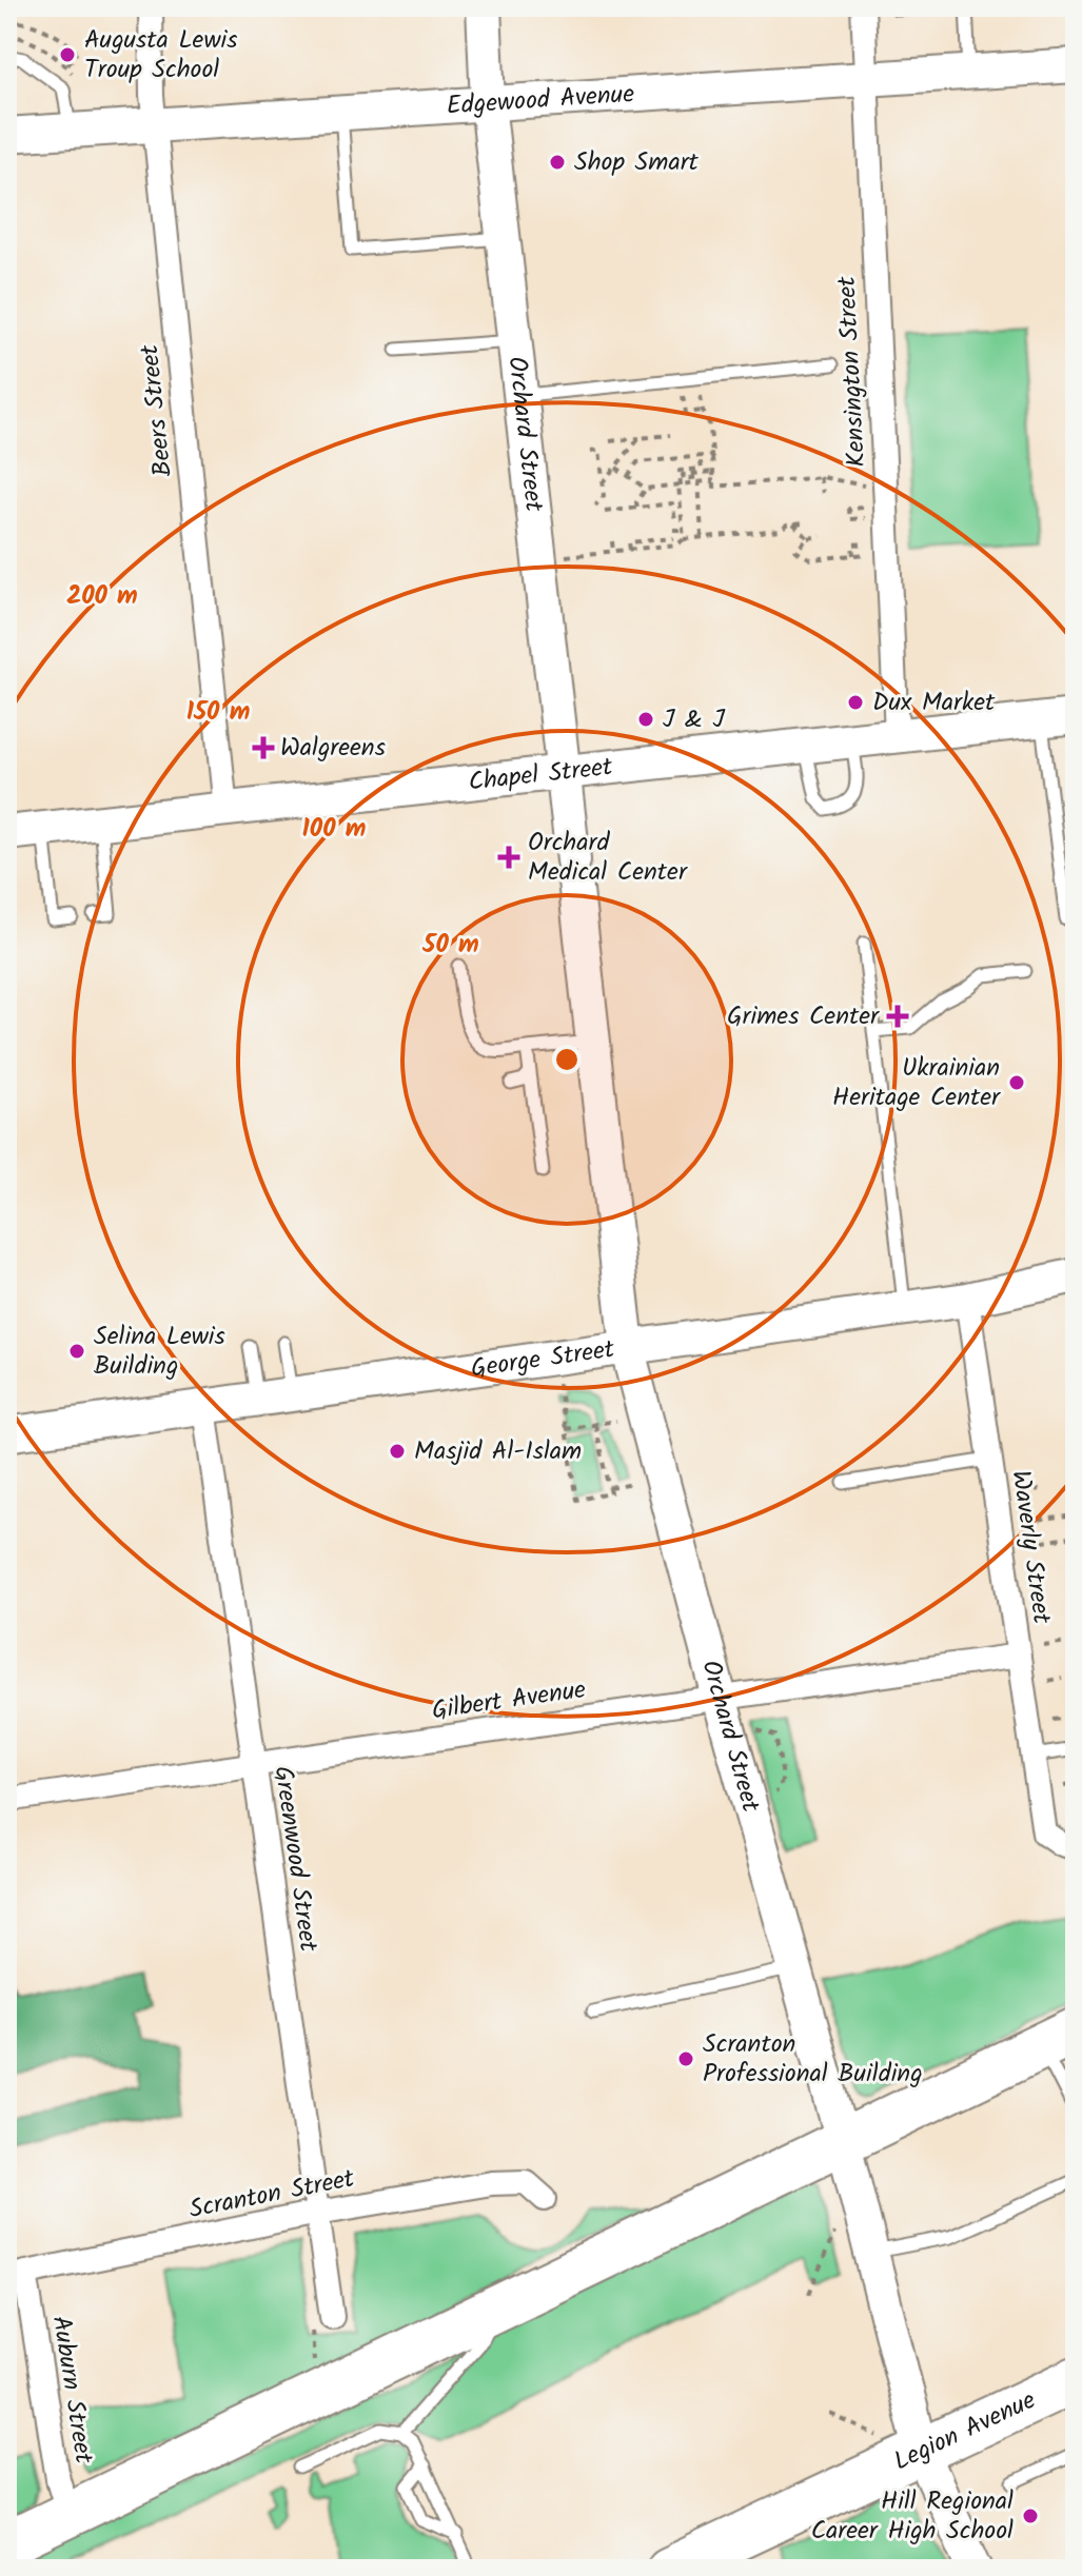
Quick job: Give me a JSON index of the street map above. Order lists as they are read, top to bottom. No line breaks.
{"streets":{"highway":["Legion Avenue"],"main road":["Edgewood Avenue","Orchard Street","Chapel Street","George Street"],"street":["Kensington Street","Beers Street","Waverly Street","Gilbert Avenue","Greenwood Street","Scranton Street","Auburn Street"]},"crossings":[["Edgewood Avenue","Kensington Street"],["Edgewood Avenue","Beers Street"],["Edgewood Avenue","Orchard Street"],["Kensington Street","Chapel Street"],["Beers Street","Chapel Street"],["Orchard Street","Chapel Street"],["Orchard Street","George Street"],["Orchard Street","Gilbert Avenue"],["Orchard Street","Legion Avenue"],["George Street","Waverly Street"],["George Street","Greenwood Street"],["Waverly Street","Gilbert Avenue"],["Gilbert Avenue","Greenwood Street"],["Greenwood Street","Scranton Street"],["Scranton Street","Auburn Street"]],"places":{"other":["Augusta Lewis Troup School","Shop Smart","Dux Market","J & J","Ukrainian Heritage Center","Selina Lewis Building","Masjid Al-Islam","Scranton Professional Building","Hill Regional Career High School"],"health":["Walgreens","Orchard Medical Center","Grimes Center"]},"rings":["200 m","150 m","100 m","50 m"]}
